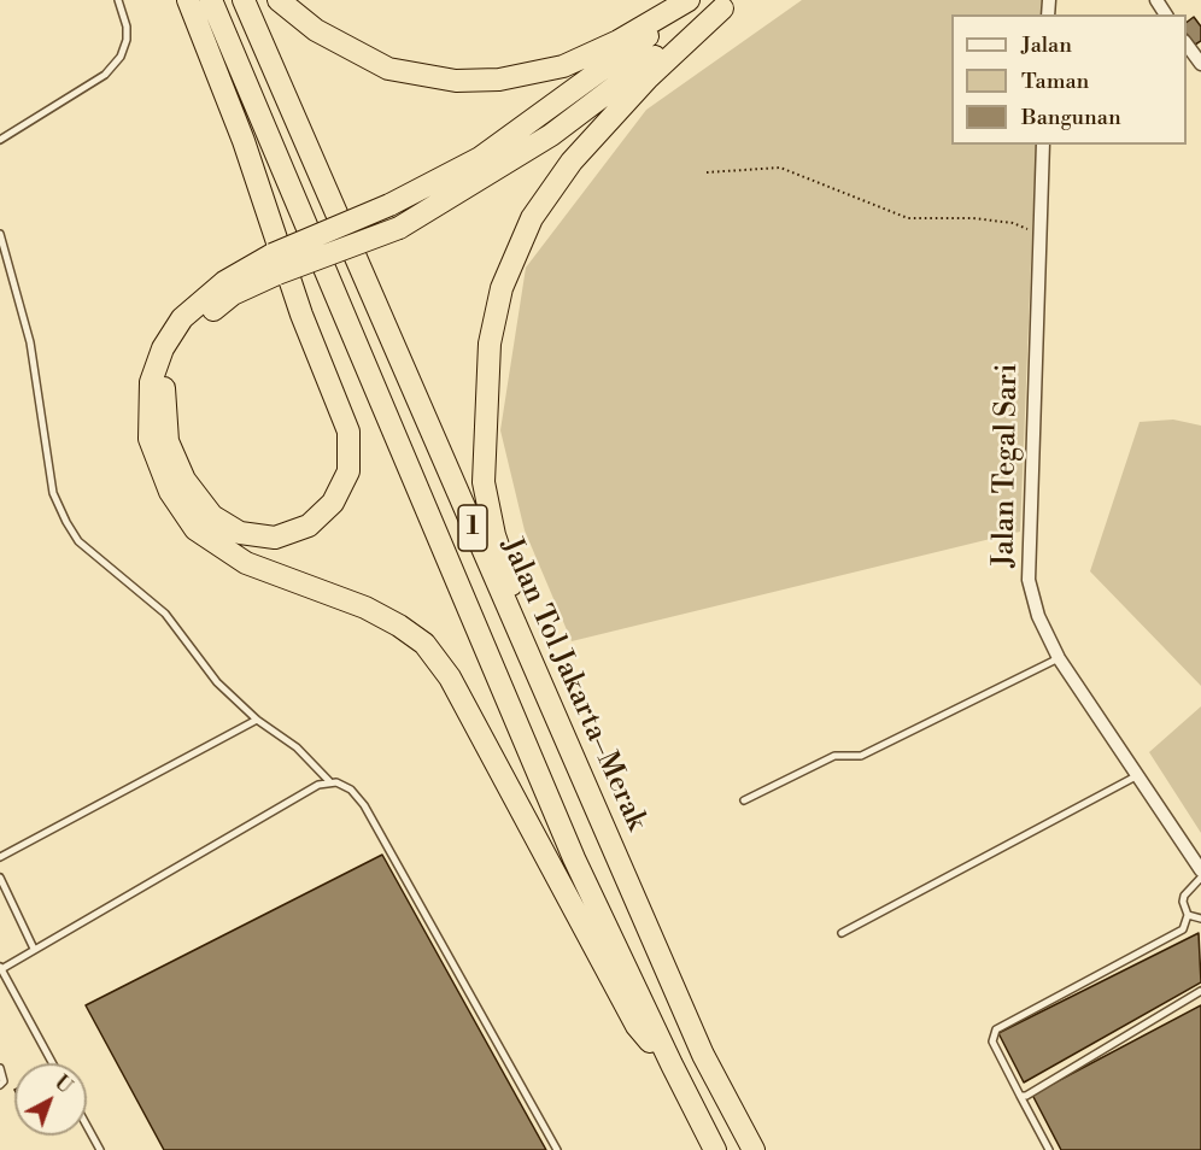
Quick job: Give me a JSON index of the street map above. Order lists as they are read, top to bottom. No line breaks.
{"streets":{"highway":["1","Jalan Tol Jakarta–Merak"],"street":["Jalan Tegal Sari"]},"legend":["Jalan","Taman","Bangunan"],"north":"top right"}
